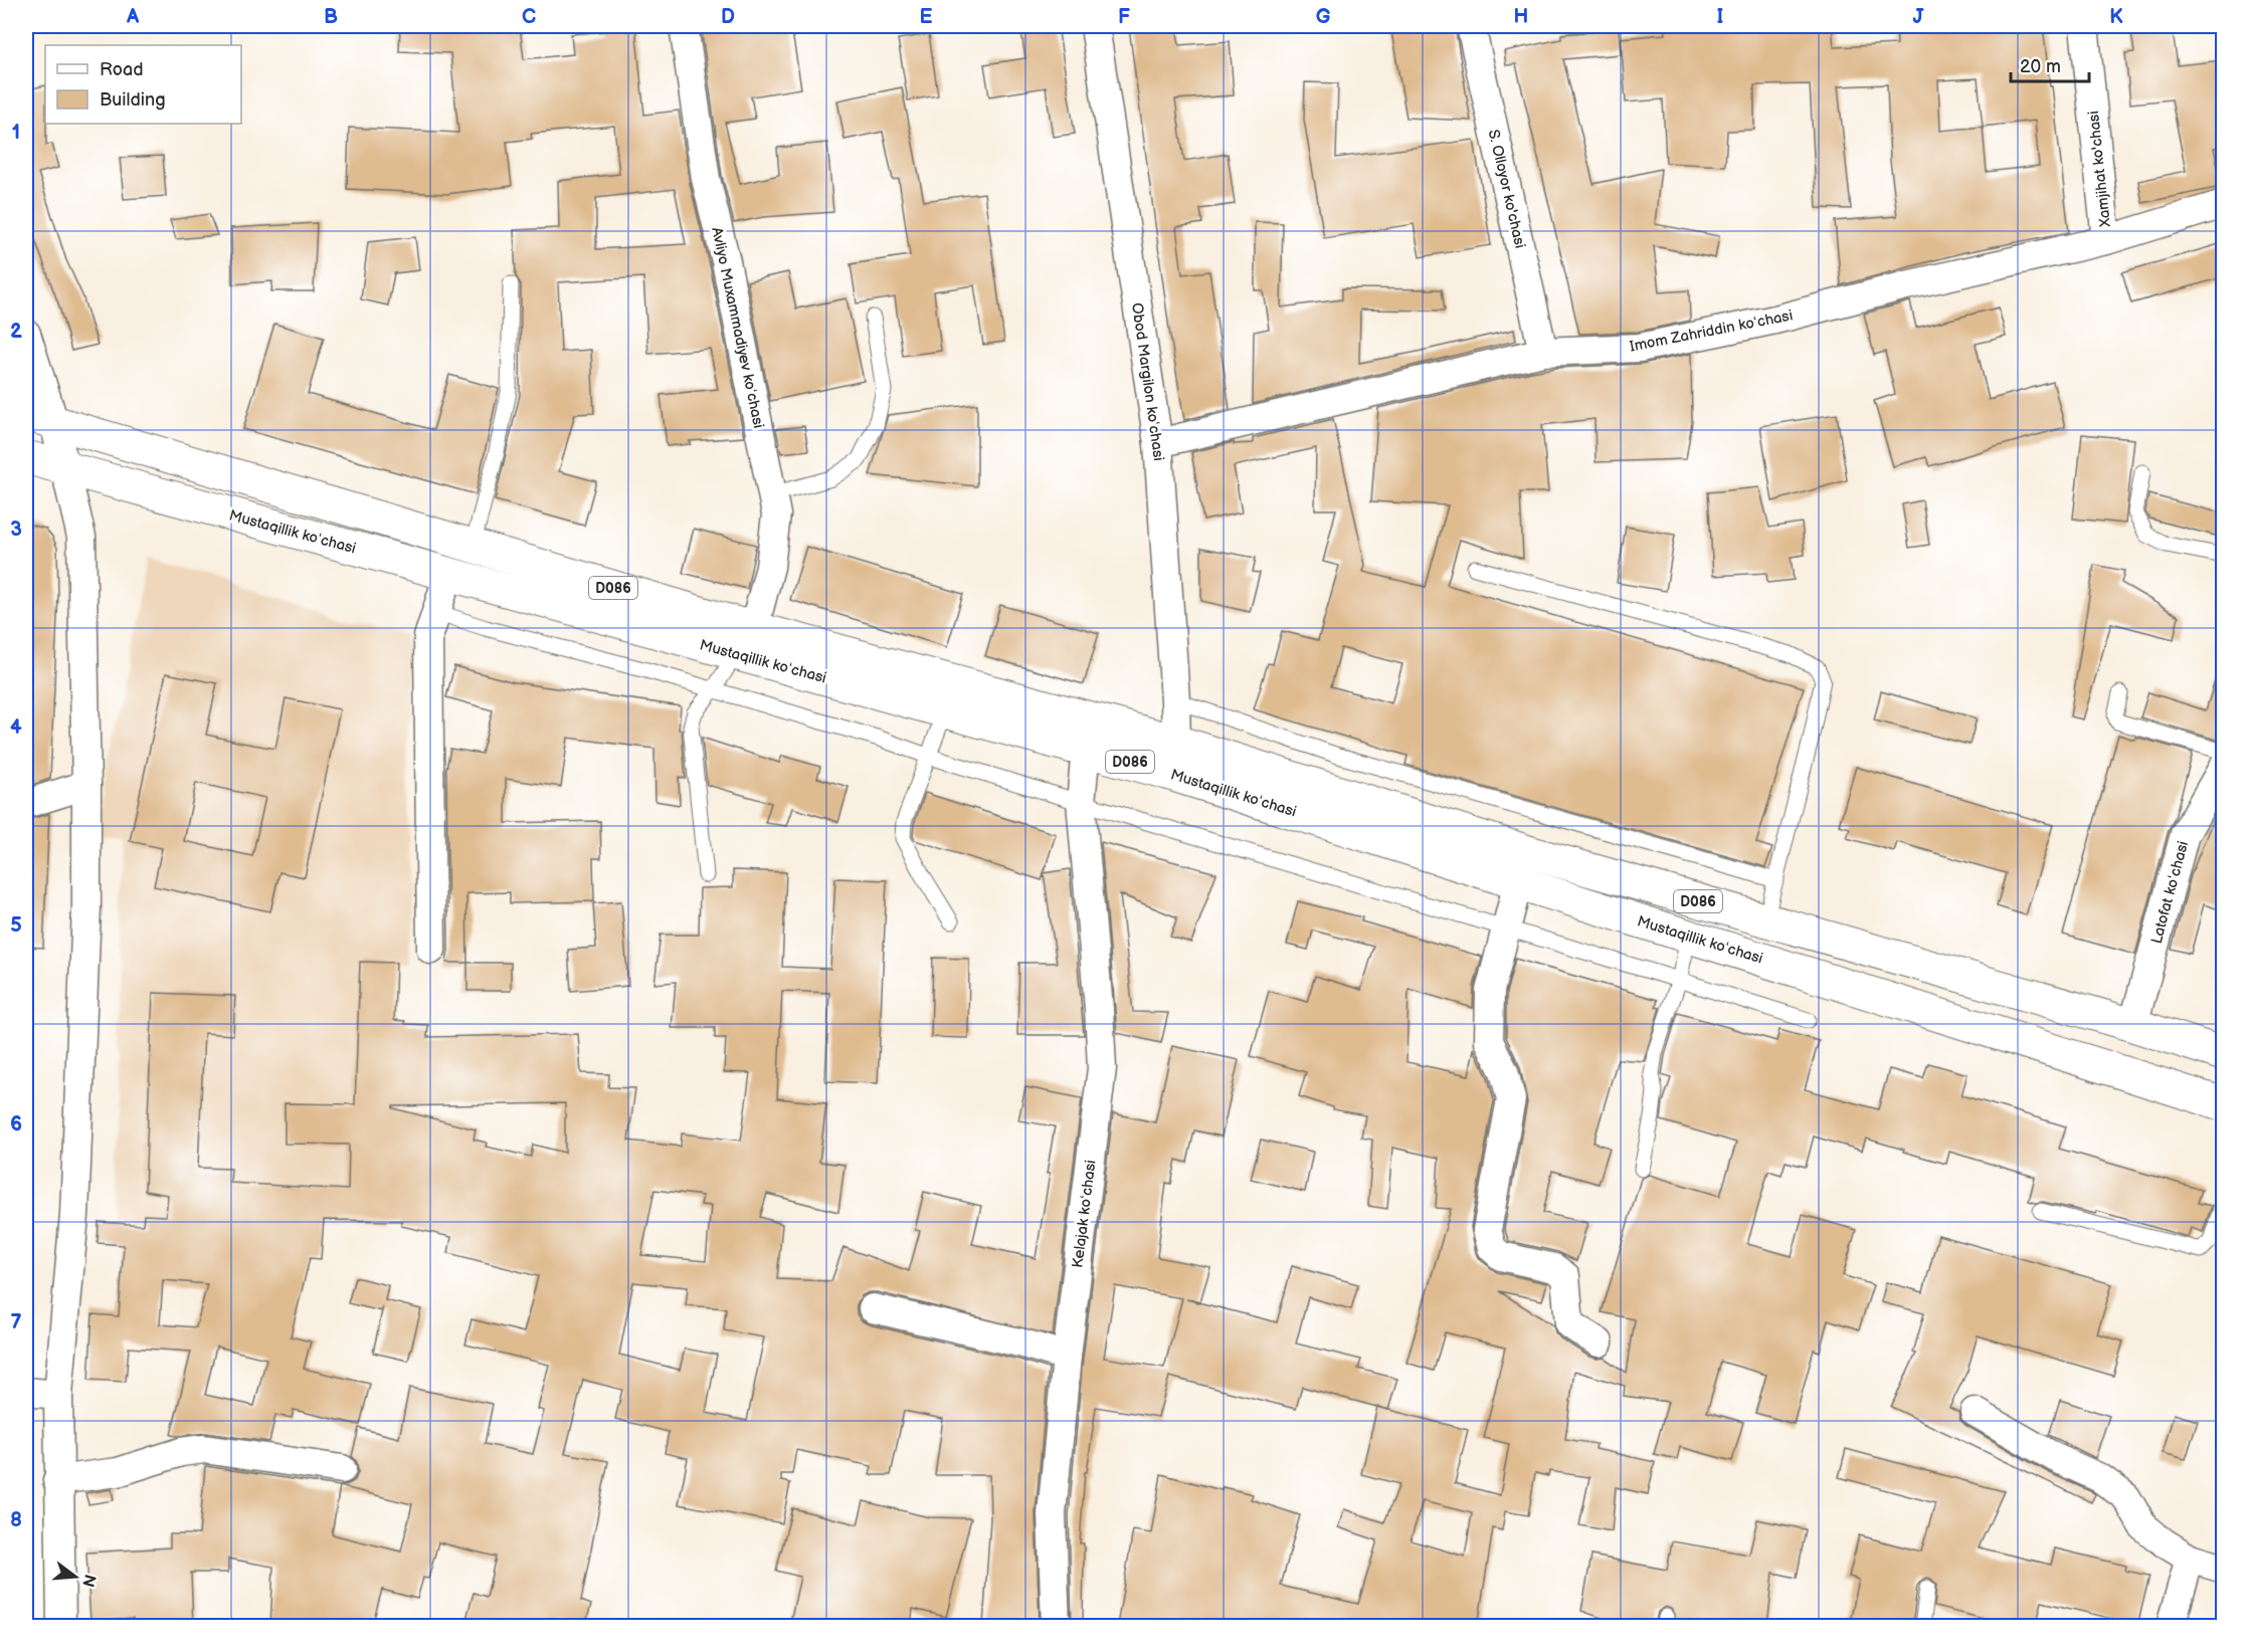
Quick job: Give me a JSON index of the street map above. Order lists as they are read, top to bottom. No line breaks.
{"streets":{"main road":["Mustaqillik koʻchasi","D086"],"street":["Xamjihat ko'chasi","S. Olloyor ko'chasi","Avliyo Muxammadiyev koʻchasi","Imom Zahriddin koʻchasi","Obod Margilon koʻchasi","Latofat koʻchasi","Kelajak koʻchasi"]},"crossings":[["Xamjihat ko'chasi","Imom Zahriddin koʻchasi"],["S. Olloyor ko'chasi","Imom Zahriddin koʻchasi"],["Avliyo Muxammadiyev koʻchasi","Mustaqillik koʻchasi"],["Imom Zahriddin koʻchasi","Obod Margilon koʻchasi"],["Obod Margilon koʻchasi","Mustaqillik koʻchasi"],["Mustaqillik koʻchasi","Latofat koʻchasi"],["Mustaqillik koʻchasi","Kelajak koʻchasi"]],"legend":["Road","Building"],"scale_bar":"20 m","north":"right","grid":{"columns":["A","B","C","D","E","F","G","H","I","J","K"],"rows":["1","2","3","4","5","6","7","8"]}}
